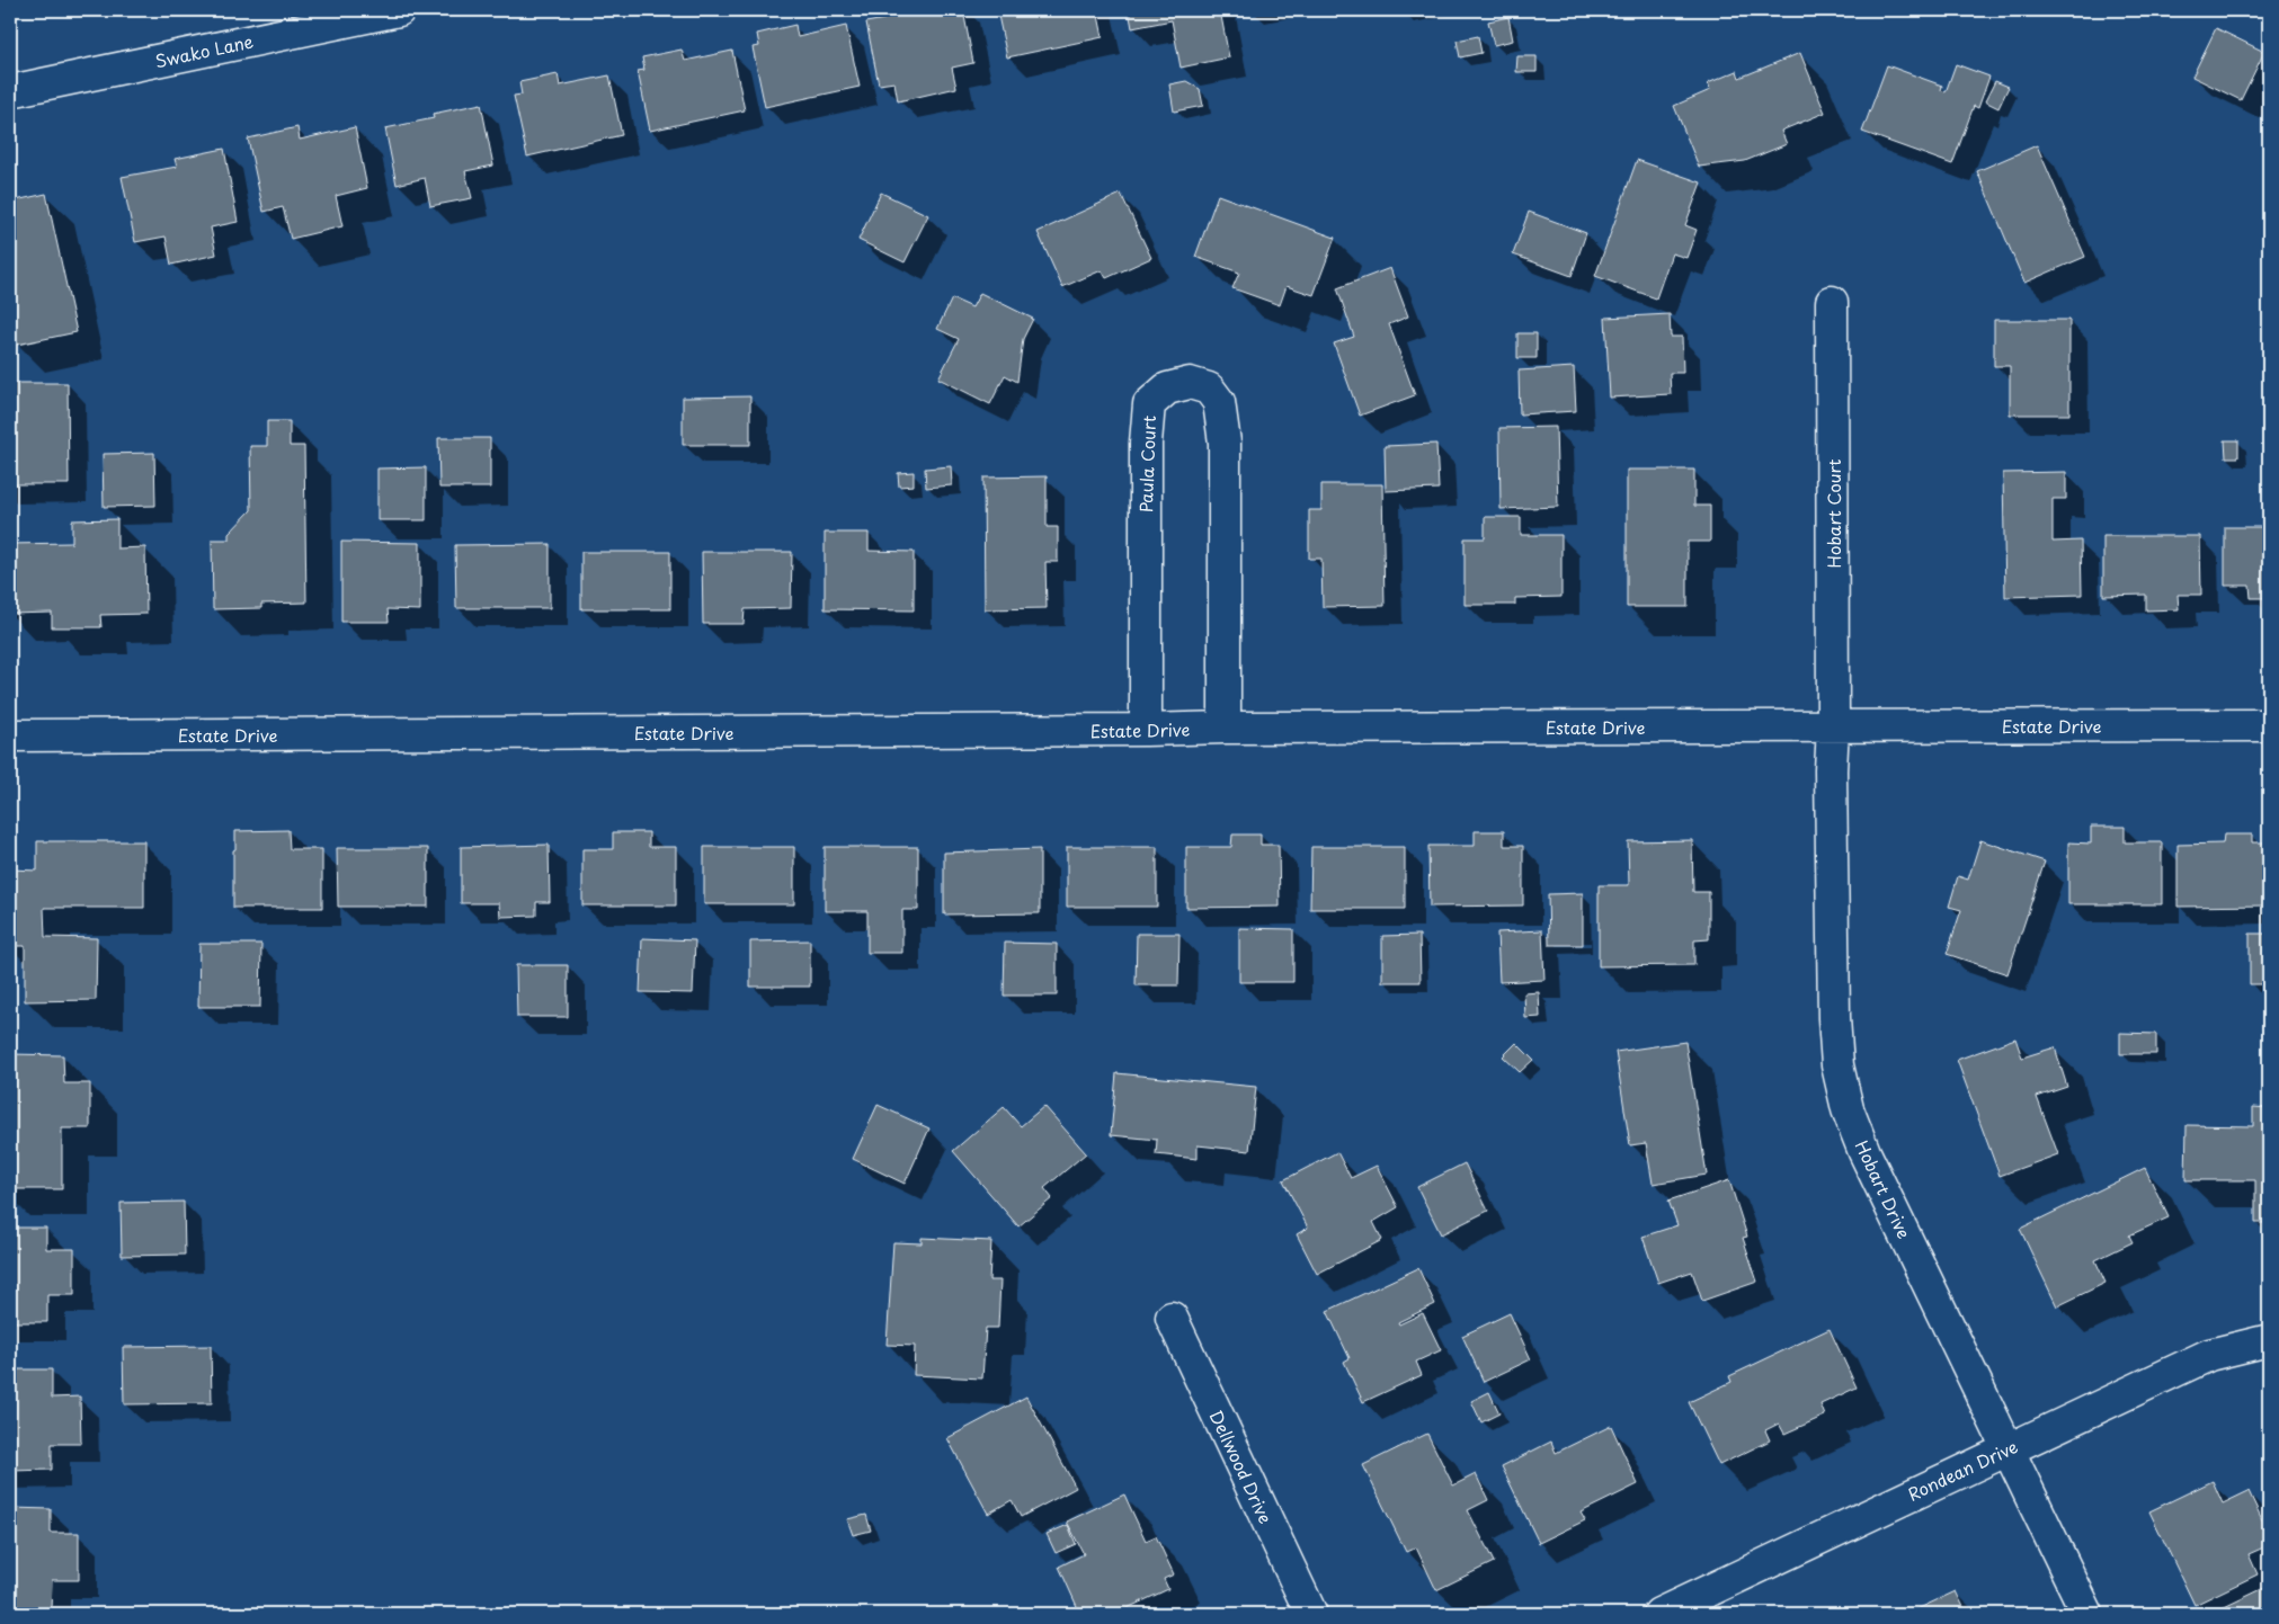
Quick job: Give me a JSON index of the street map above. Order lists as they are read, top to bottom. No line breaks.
{"streets":{"street":["Swako Lane","Paula Court","Hobart Court","Estate Drive","Hobart Drive","Dellwood Drive","Rondean Drive"]},"crossings":[["Paula Court","Estate Drive"],["Hobart Court","Estate Drive"],["Hobart Court","Hobart Drive"],["Estate Drive","Hobart Drive"],["Hobart Drive","Rondean Drive"]]}
